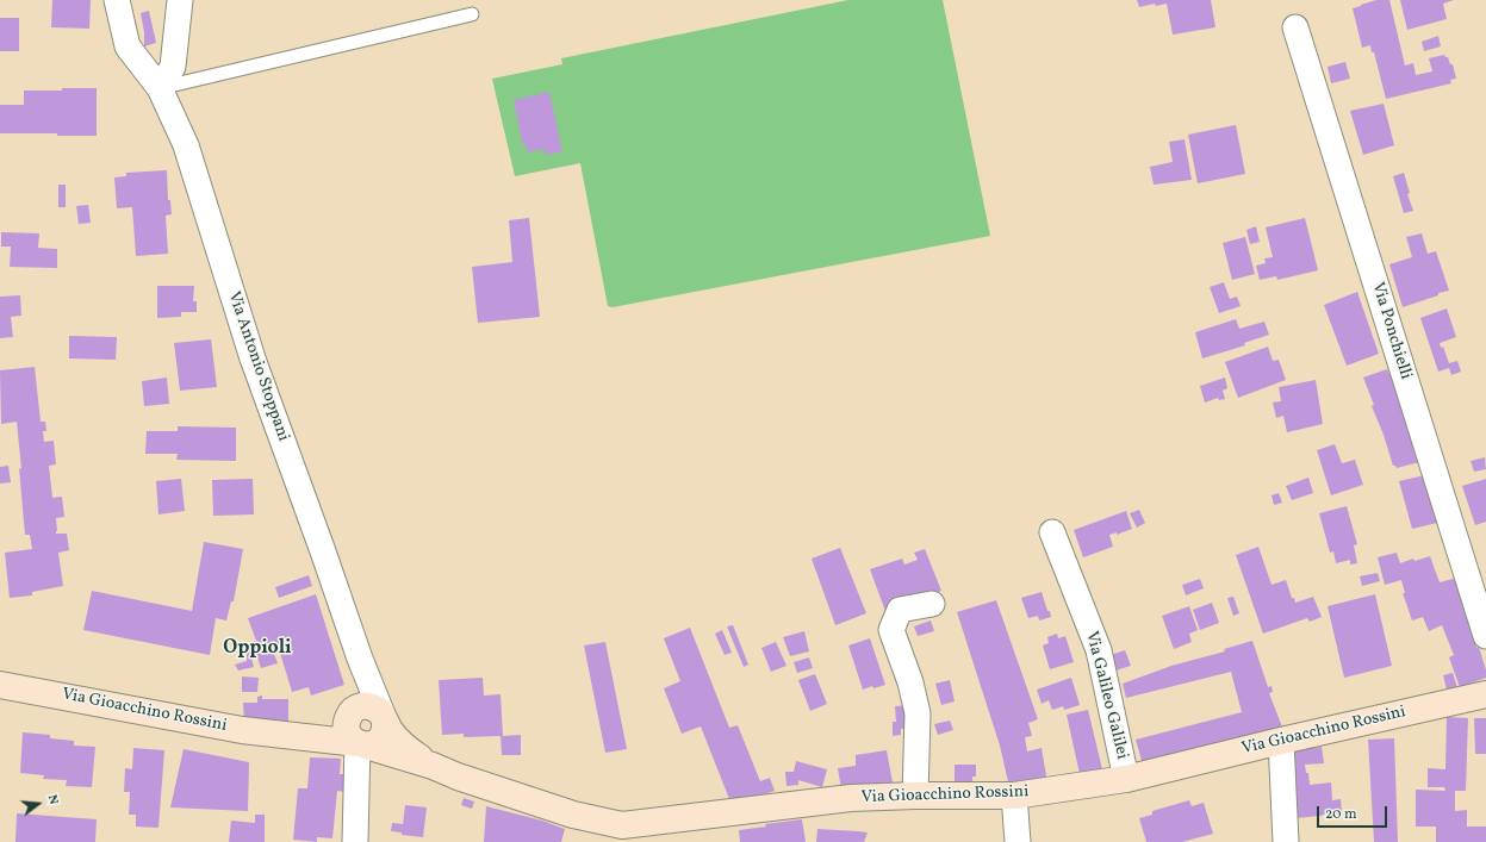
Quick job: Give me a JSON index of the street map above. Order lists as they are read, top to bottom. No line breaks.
{"streets":{"main road":["Via Gioacchino Rossini"],"street":["Via Ponchielli","Via Antonio Stoppani","Via Galileo Galilei"]},"crossings":[["Via Galileo Galilei","Via Gioacchino Rossini"]],"districts":["Oppioli"],"scale_bar":"20 m","north":"right"}
